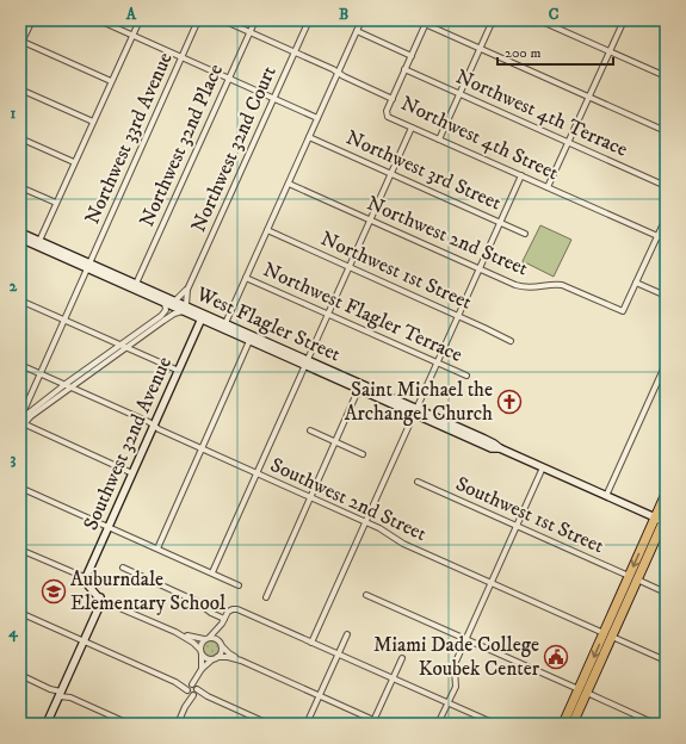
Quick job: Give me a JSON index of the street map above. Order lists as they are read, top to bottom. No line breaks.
{"streets":{"main road":["West Flagler Street","Southwest 32nd Avenue"],"street":["Northwest 4th Terrace","Northwest 33rd Avenue","Northwest 4th Street","Northwest 32nd Place","Northwest 32nd Court","Northwest 3rd Street","Northwest 2nd Street","Northwest 1st Street","Northwest Flagler Terrace","Southwest 2nd Street","Southwest 1st Street"]},"crossings":[["Northwest 33rd Avenue","West Flagler Street"],["Northwest 33rd Avenue","Southwest 2nd Street"],["Northwest 4th Street","Northwest 32nd Place"],["Northwest 4th Street","Northwest 32nd Court"],["Northwest 32nd Place","West Flagler Street"],["Northwest 32nd Court","West Flagler Street"],["West Flagler Street","Southwest 32nd Avenue"],["Southwest 32nd Avenue","Southwest 2nd Street"]],"places":{"church":["Saint Michael the Archangel Church"],"school or university":["Auburndale Elementary School"],"public building":["Miami Dade College Koubek Center"]},"scale_bar":"200 m","grid":{"columns":["A","B","C"],"rows":["1","2","3","4"]}}
